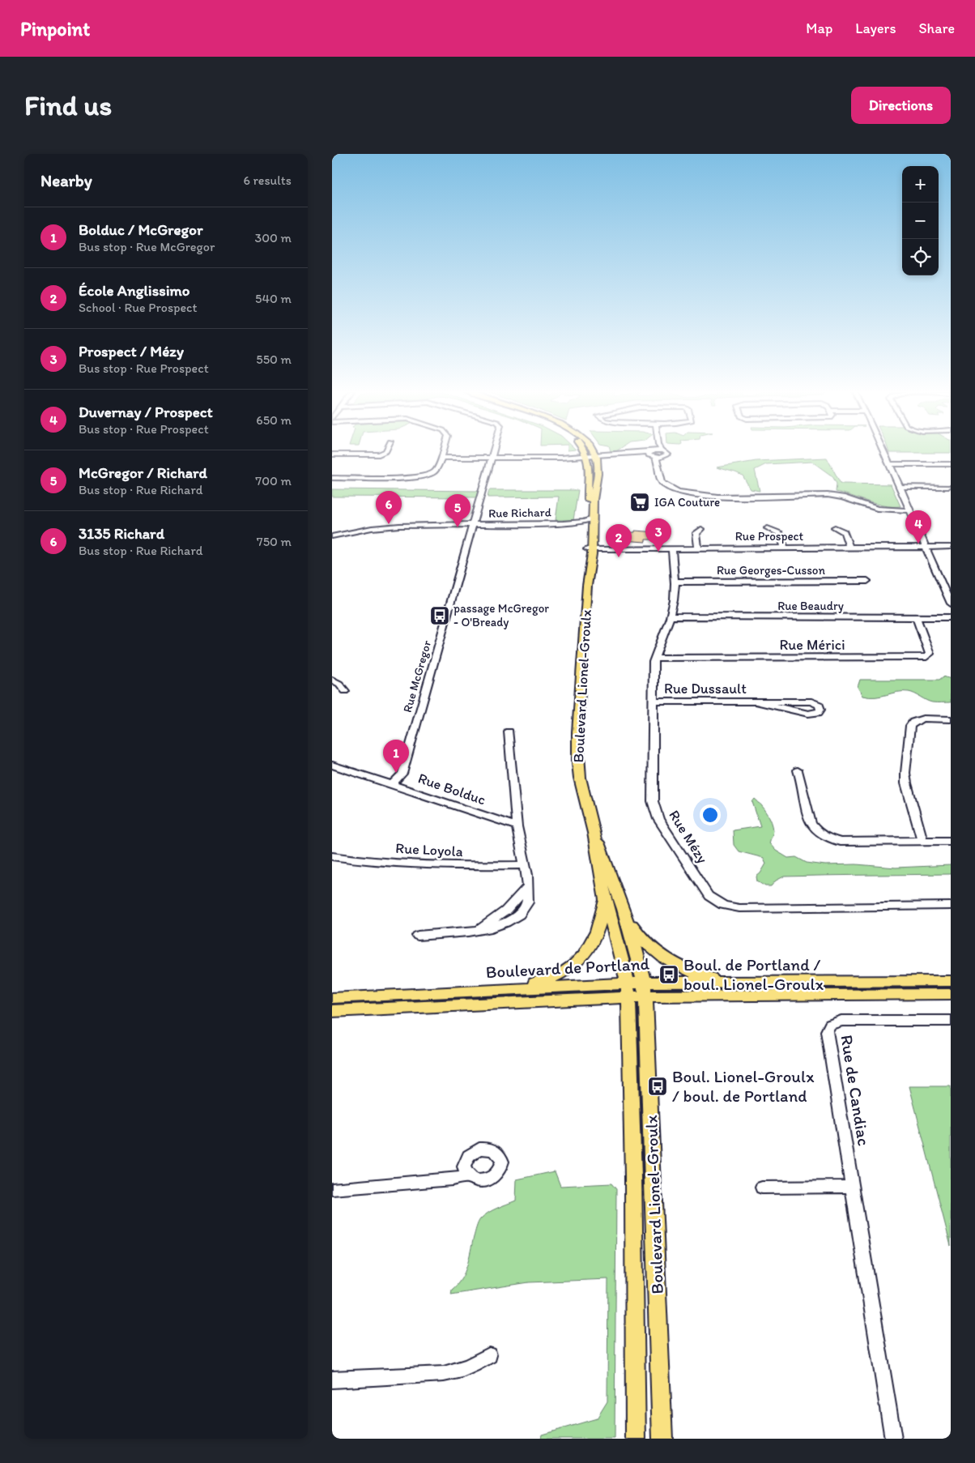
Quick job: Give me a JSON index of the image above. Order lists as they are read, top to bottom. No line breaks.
{"streets":{"main road":["Boulevard Lionel-Groulx","Boulevard de Portland"],"street":["Rue Richard","Rue Prospect","Rue Georges-Cusson","Rue Beaudry","Rue Mérici","Rue McGregor","Rue Dussault","Rue Bolduc","Rue Mézy","Rue Loyola","Rue de Candiac"]},"crossings":[["Rue Richard","Rue McGregor"],["Rue Richard","Boulevard Lionel-Groulx"],["Rue Prospect","Boulevard Lionel-Groulx"],["Rue Prospect","Rue Mézy"],["Rue Georges-Cusson","Rue Mézy"],["Rue Beaudry","Rue Mérici"],["Rue Beaudry","Rue Mézy"],["Rue Mérici","Rue Mézy"],["Rue McGregor","Rue Bolduc"],["Boulevard Lionel-Groulx","Boulevard de Portland"],["Rue Dussault","Rue Mézy"]],"places":{"supermarket":["IGA Couture"],"bus stop":["passage McGregor - O'Bready","Boul. de Portland / boul. Lionel-Groulx","Boul. Lionel-Groulx / boul. de Portland"]},"page":{"header":"Pinpoint","nav":["Map","Layers","Share"],"buttons":"Directions","title":"Find us","heading":["Nearby","6 results"],"map_buttons":["+","−"],"list":[{"mark":"1","name":"Bolduc / McGregor","note":"Bus stop · Rue McGregor","value":"300 m"},{"mark":"2","name":"École Anglissimo","note":"School · Rue Prospect","value":"540 m"},{"mark":"3","name":"Prospect / Mézy","note":"Bus stop · Rue Prospect","value":"550 m"},{"mark":"4","name":"Duvernay / Prospect","note":"Bus stop · Rue Prospect","value":"650 m"},{"mark":"5","name":"McGregor / Richard","note":"Bus stop · Rue Richard","value":"700 m"},{"mark":"6","name":"3135 Richard","note":"Bus stop · Rue Richard","value":"750 m"}],"pins":["6","5","4","3","2","1"]}}
